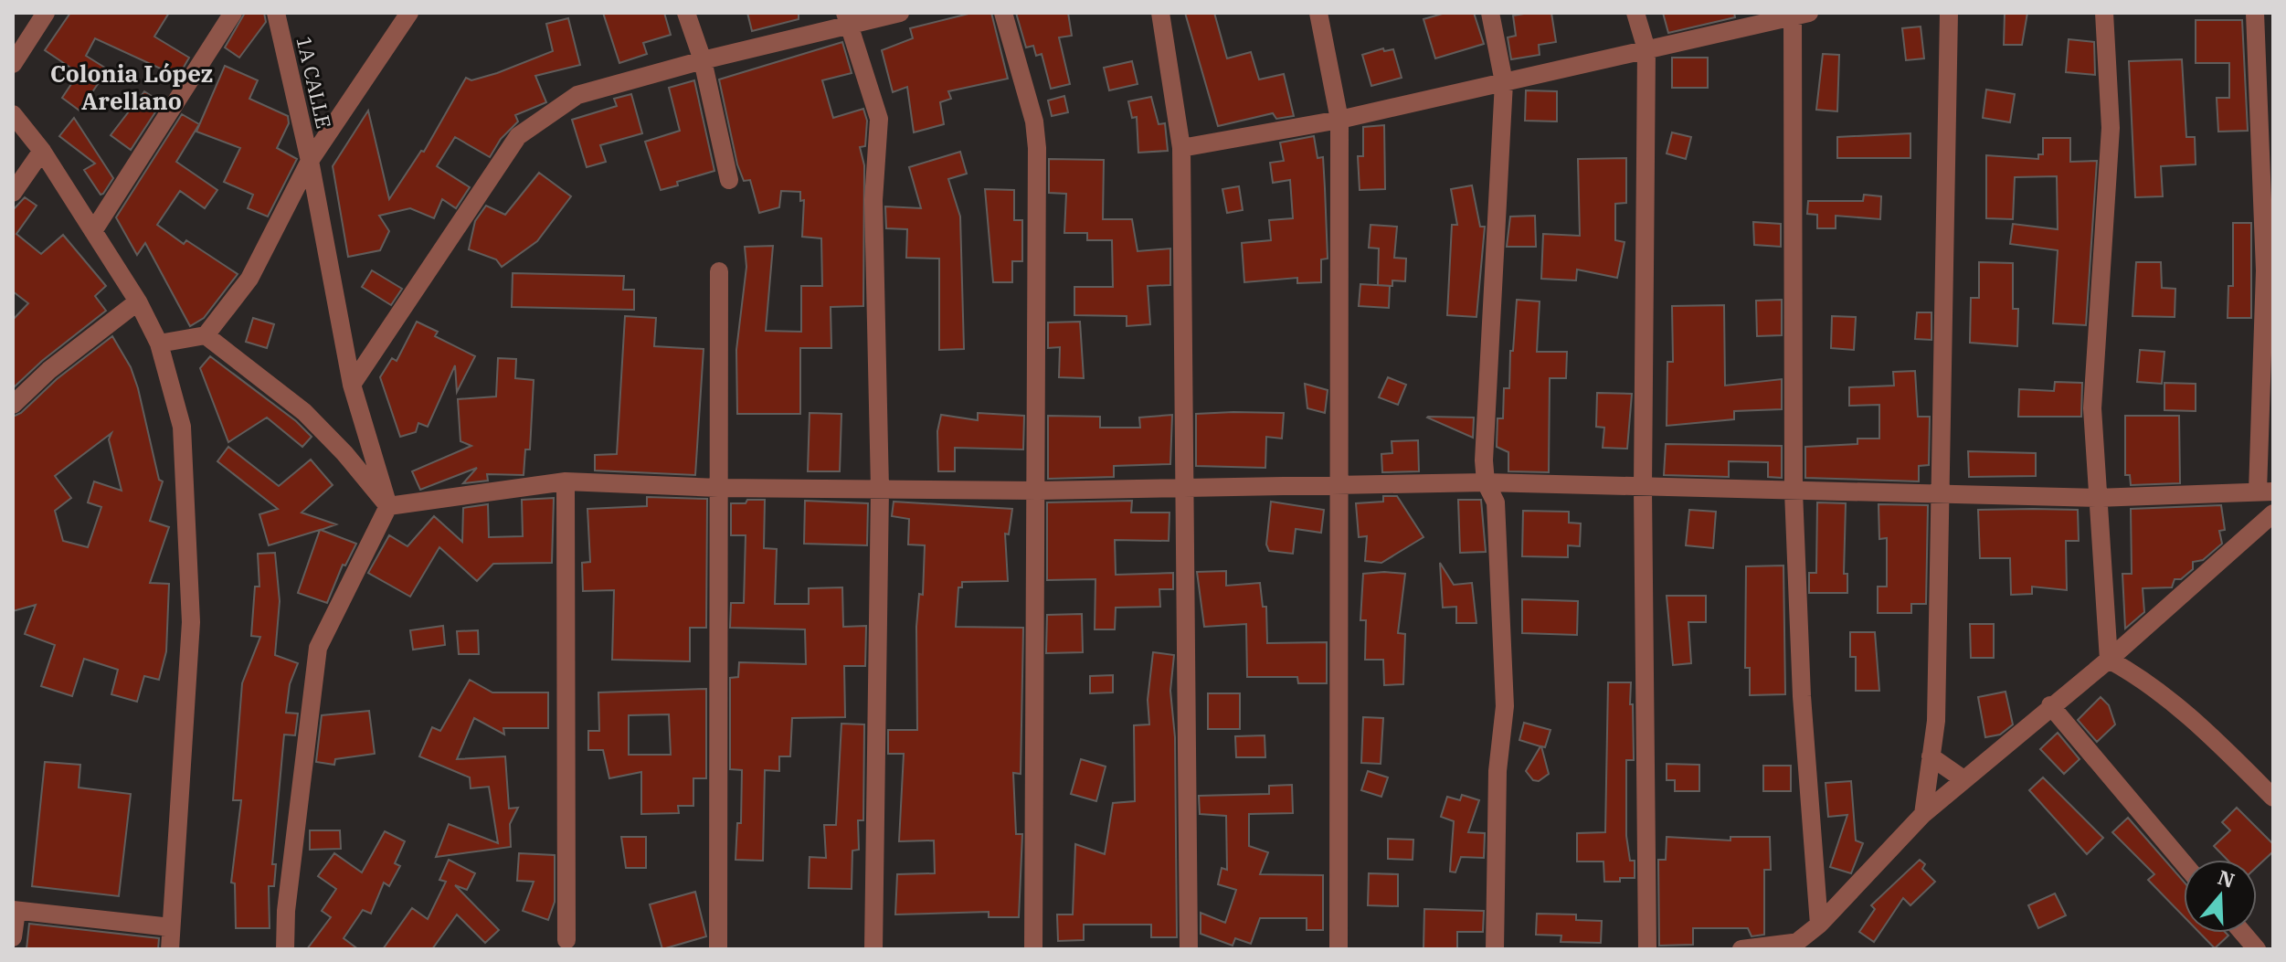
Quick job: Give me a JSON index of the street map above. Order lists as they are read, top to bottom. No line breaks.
{"streets":{"street":["1A CALLE"]},"districts":["Colonia López Arellano"],"north":"top"}
